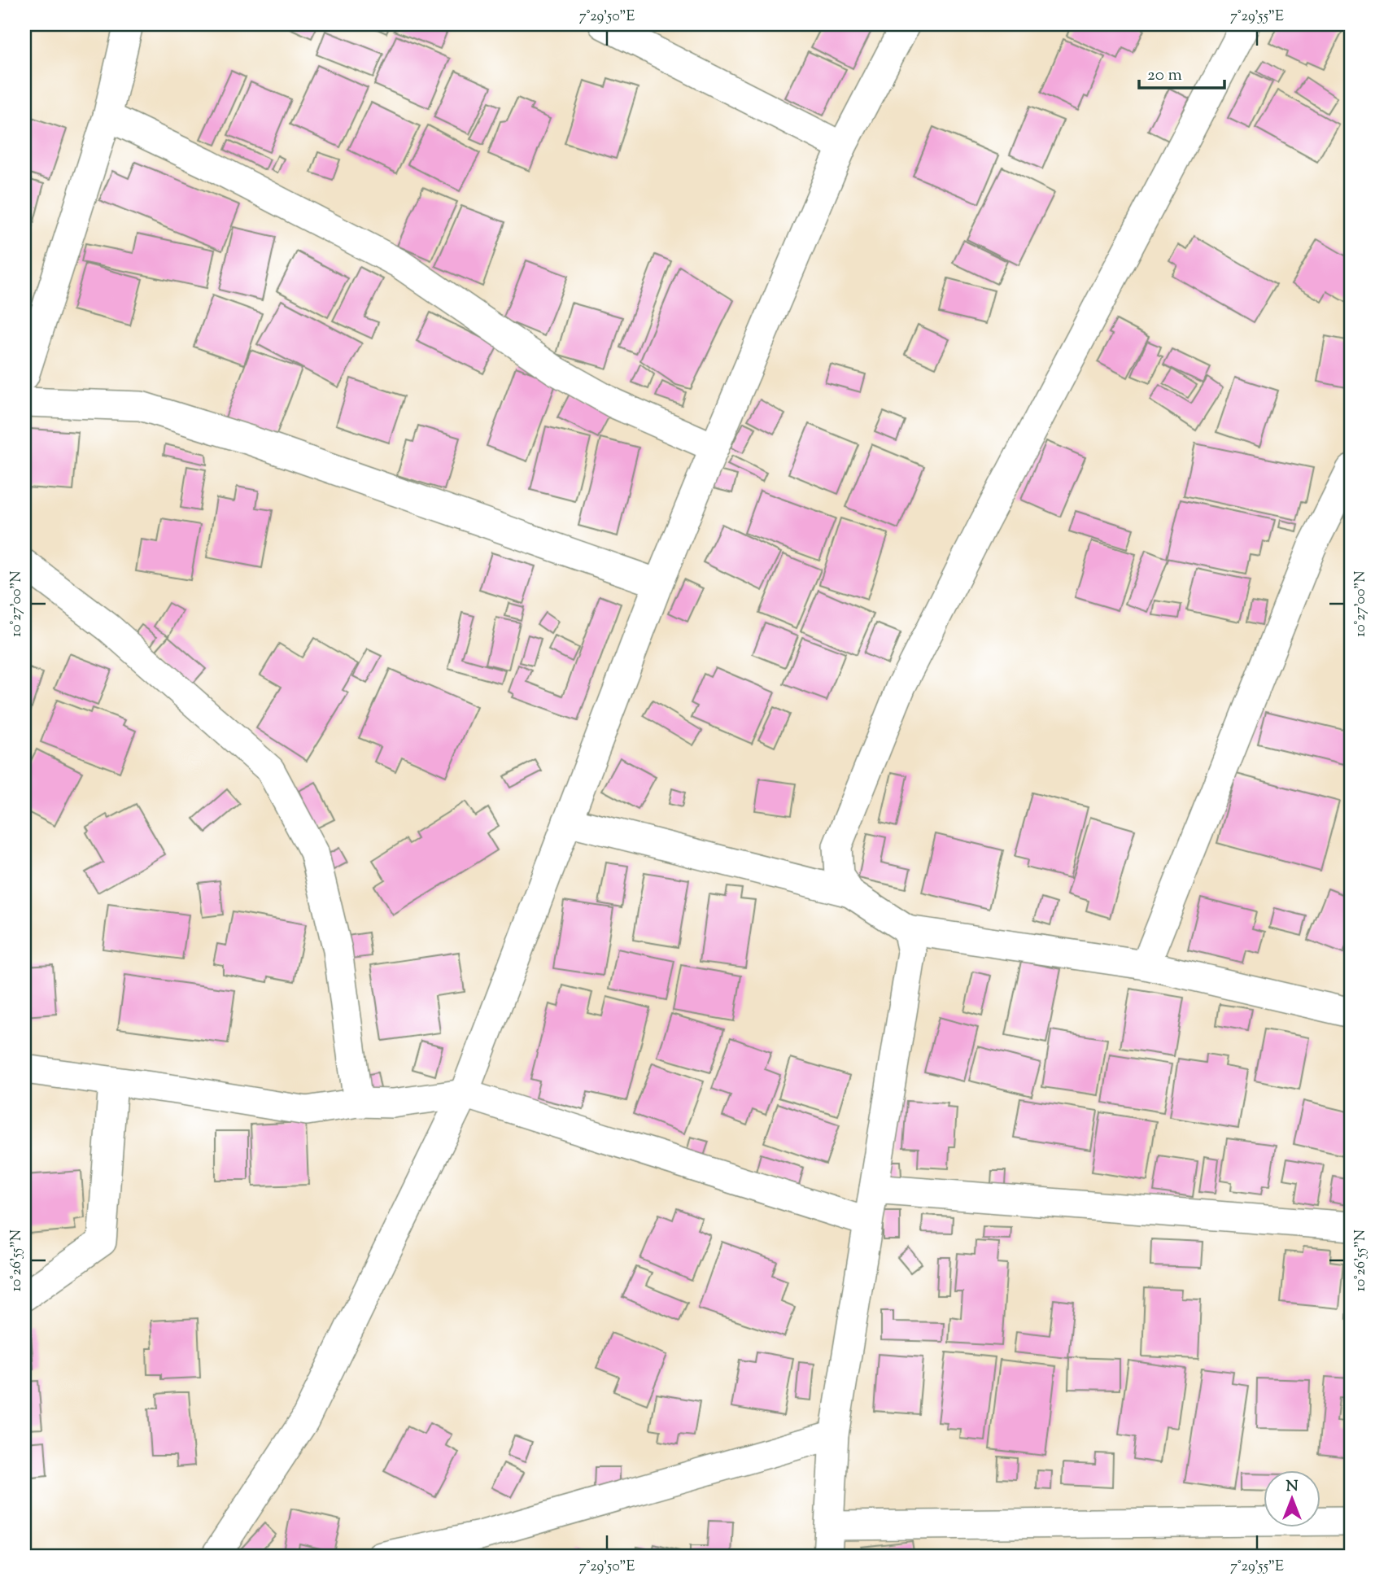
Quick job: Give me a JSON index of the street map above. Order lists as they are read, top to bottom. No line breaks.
{"scale_bar":"20 m","north":"top","coordinates":["7°29'50\"E","7°29'55\"E","10°27'00\"N","10°26'55\"N"]}
